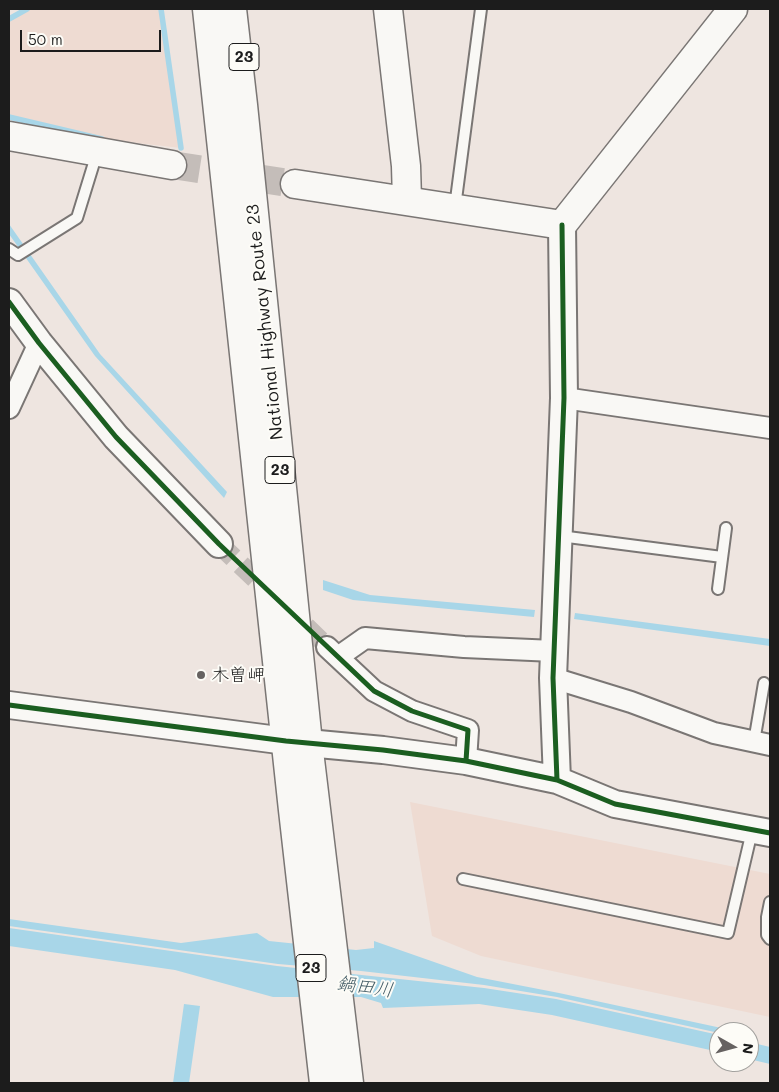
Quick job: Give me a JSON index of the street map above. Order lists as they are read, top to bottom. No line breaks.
{"streets":{"main road":["23","National Highway Route 23"]},"crossings":[["23","National Highway Route 23"]],"water":["鍋田川"],"places":["木曽岬"],"scale_bar":"50 m","north":"right"}
